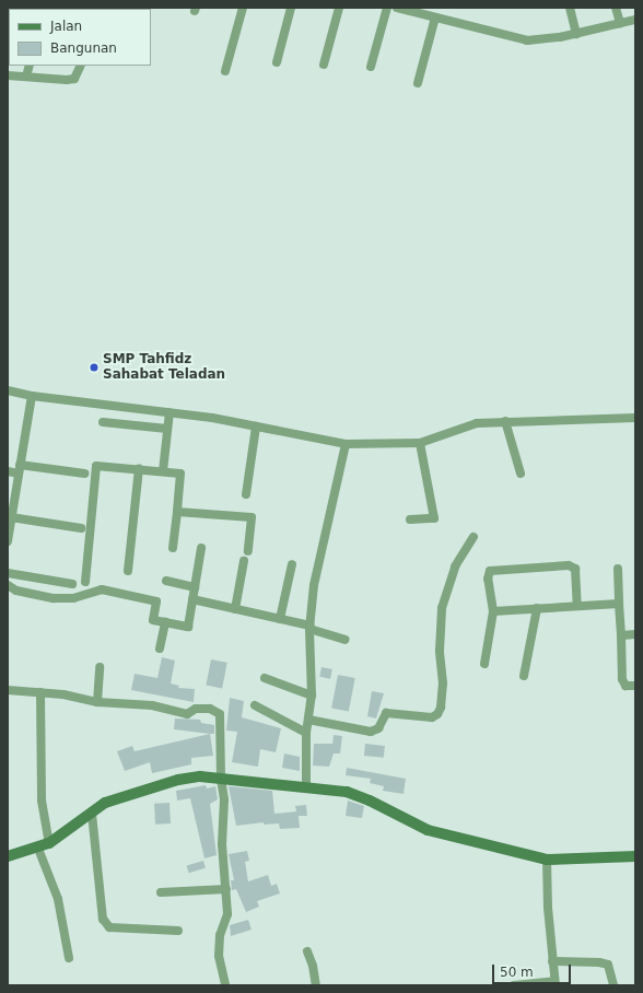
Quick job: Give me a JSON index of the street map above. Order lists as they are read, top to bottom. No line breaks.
{"places":["SMP Tahfidz Sahabat Teladan"],"legend":["Jalan","Bangunan"],"scale_bar":"50 m"}
